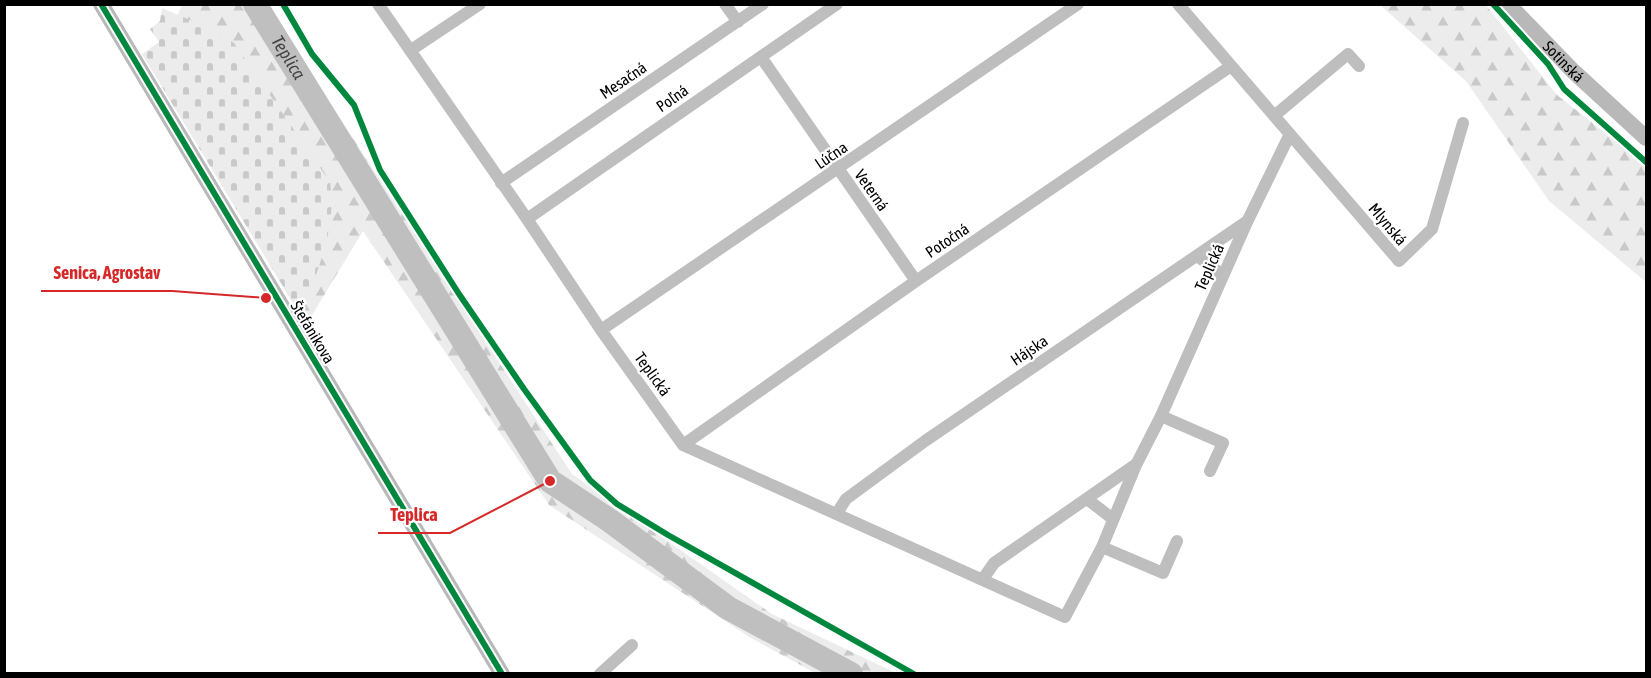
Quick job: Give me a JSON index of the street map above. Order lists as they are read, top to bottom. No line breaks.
{"streets":{"street":["Sotinská","Mesačná","Poľná","Lúčna","Veterná","Mlynská","Potočná","Teplická","Štefánikova","Hájska"]},"crossings":[["Mesačná","Teplická"],["Poľná","Veterná"],["Poľná","Teplická"],["Lúčna","Veterná"],["Lúčna","Teplická"],["Veterná","Potočná"],["Mlynská","Potočná"],["Mlynská","Teplická"],["Potočná","Teplická"],["Teplická","Hájska"]],"water":["Teplica"],"places":["Senica, Agrostav","Teplica"]}
